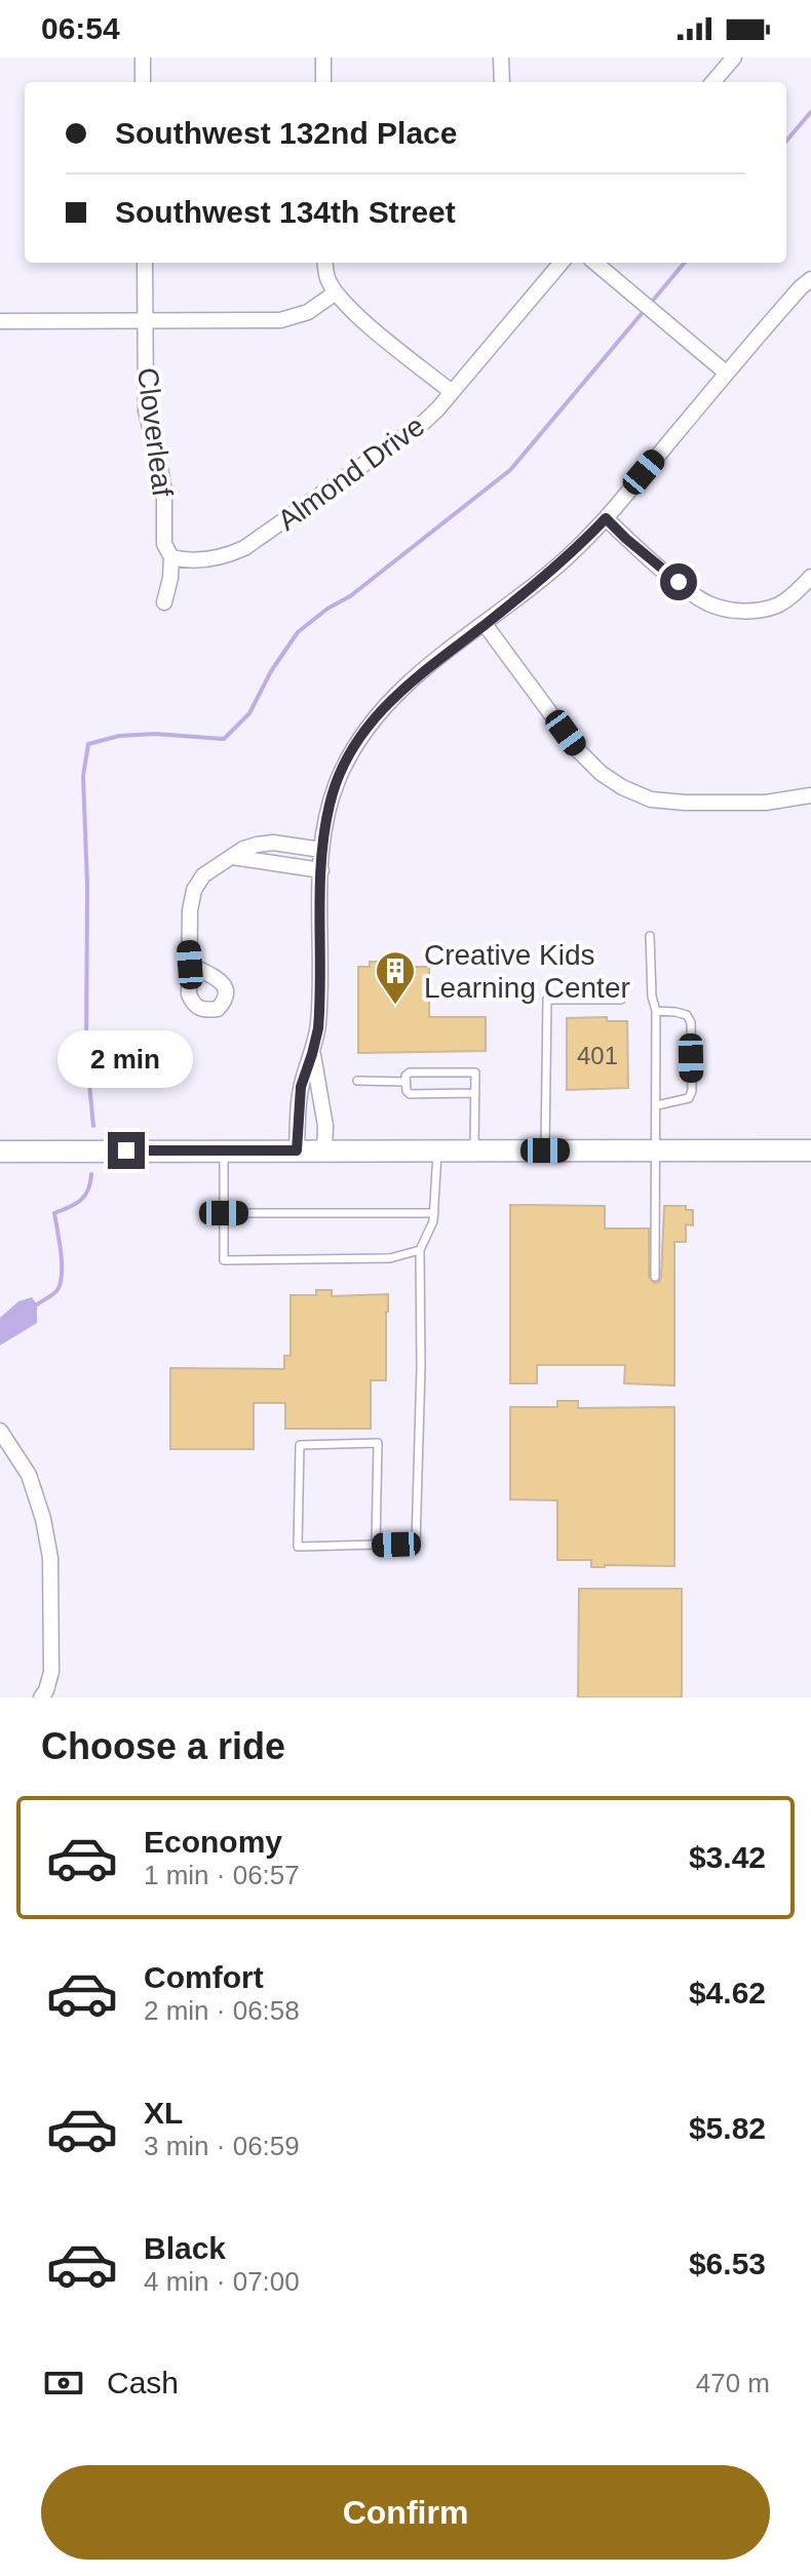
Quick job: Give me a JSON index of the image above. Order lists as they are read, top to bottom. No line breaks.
{"streets":{"street":["Cloverleaf","Almond Drive"]},"crossings":[["Cloverleaf","Almond Drive"]],"places":{"building":["Creative Kids Learning Center"]},"house_numbers":["401"],"page":{"status":"06:54","banner":["Southwest 132nd Place","Southwest 134th Street"],"bubble":"2 min","heading":"Choose a ride","list":[{"name":"Economy","note":"1 min · 06:57","value":"$3.42"},{"name":"Comfort","note":"2 min · 06:58","value":"$4.62"},{"name":"XL","note":"3 min · 06:59","value":"$5.82"},{"name":"Black","note":"4 min · 07:00","value":"$6.53"}],"pay":["Cash","470 m"],"buttons":"Confirm"}}
